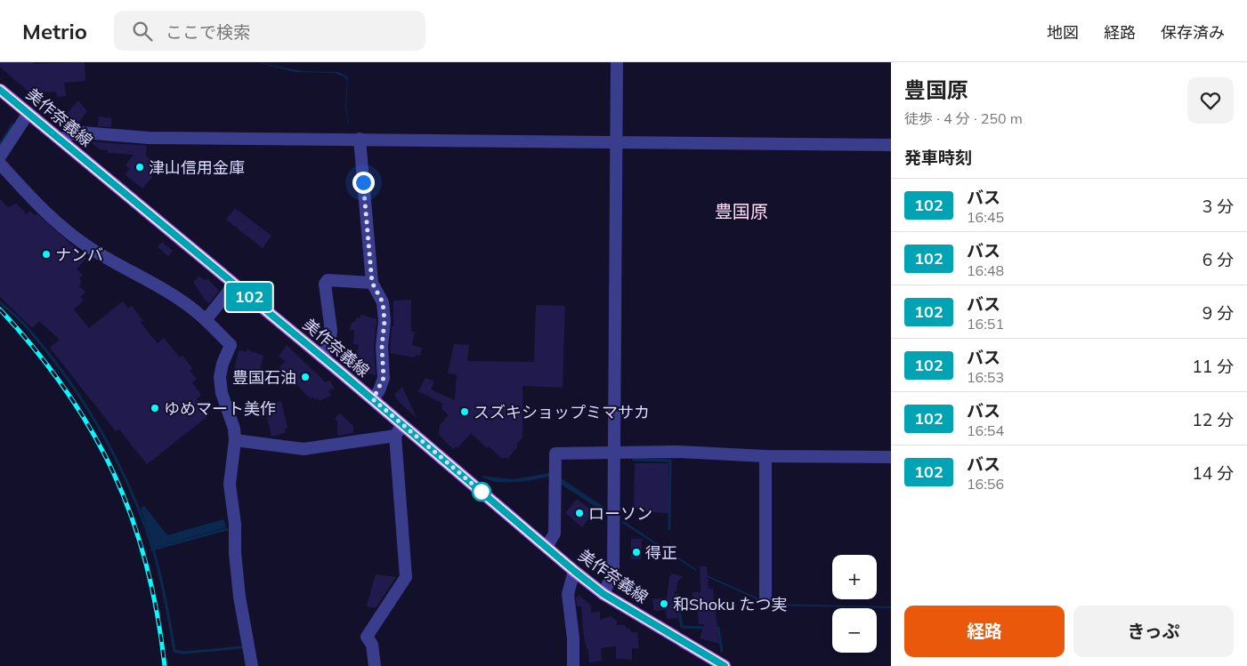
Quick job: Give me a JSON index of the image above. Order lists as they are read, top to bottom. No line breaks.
{"streets":{"main road":["美作奈義線"]},"districts":["豊国原"],"places":["津山信用金庫","ナンバ","豊国石油","ゆめマート美作","スズキショップミマサカ","ローソン","得正","和Shoku たつ実"],"lines":["bus line 102"],"page":{"header":"Metrio","search":"ここで検索","nav":["地図","経路","保存済み"],"on_map":"102","heading":[["豊国原","徒歩 · 4 分 · 250 m"],"発車時刻"],"list":[{"mark":"102","name":"バス","note":"16:45","value":"3 分"},{"mark":"102","name":"バス","note":"16:48","value":"6 分"},{"mark":"102","name":"バス","note":"16:51","value":"9 分"},{"mark":"102","name":"バス","note":"16:53","value":"11 分"},{"mark":"102","name":"バス","note":"16:54","value":"12 分"},{"mark":"102","name":"バス","note":"16:56","value":"14 分"}],"map_buttons":["+","−"],"buttons":["経路","きっぷ"]}}
